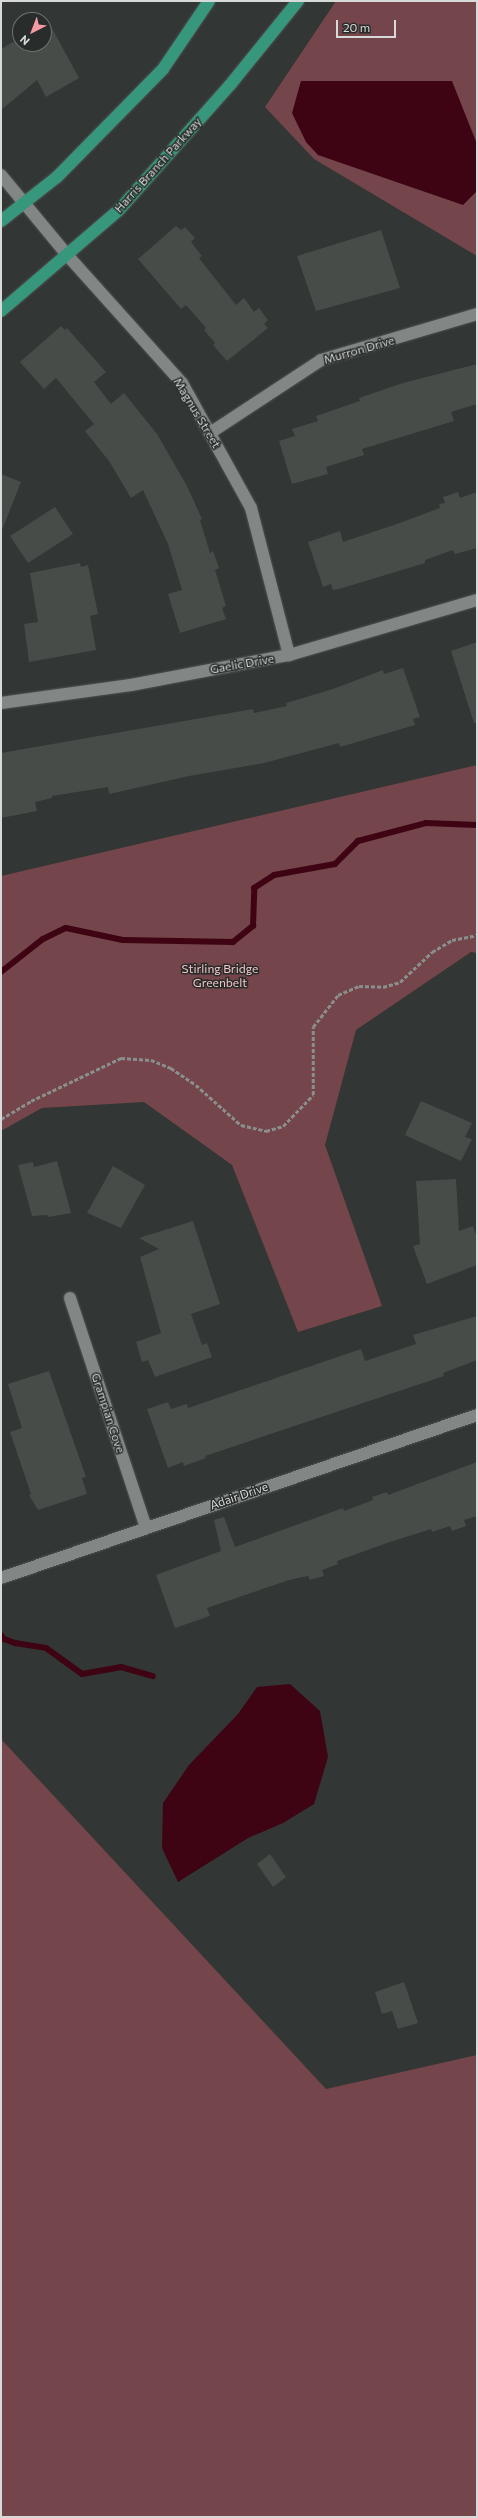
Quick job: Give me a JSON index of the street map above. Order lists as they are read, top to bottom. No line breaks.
{"streets":{"main road":["Harris Branch Parkway"],"street":["Murron Drive","Magnus Street","Gaelic Drive","Grampian Cove","Adair Drive"]},"crossings":[["Harris Branch Parkway","Magnus Street"],["Murron Drive","Magnus Street"],["Magnus Street","Gaelic Drive"],["Grampian Cove","Adair Drive"]],"parks":["Stirling Bridge Greenbelt"],"scale_bar":"20 m","north":"bottom left"}
